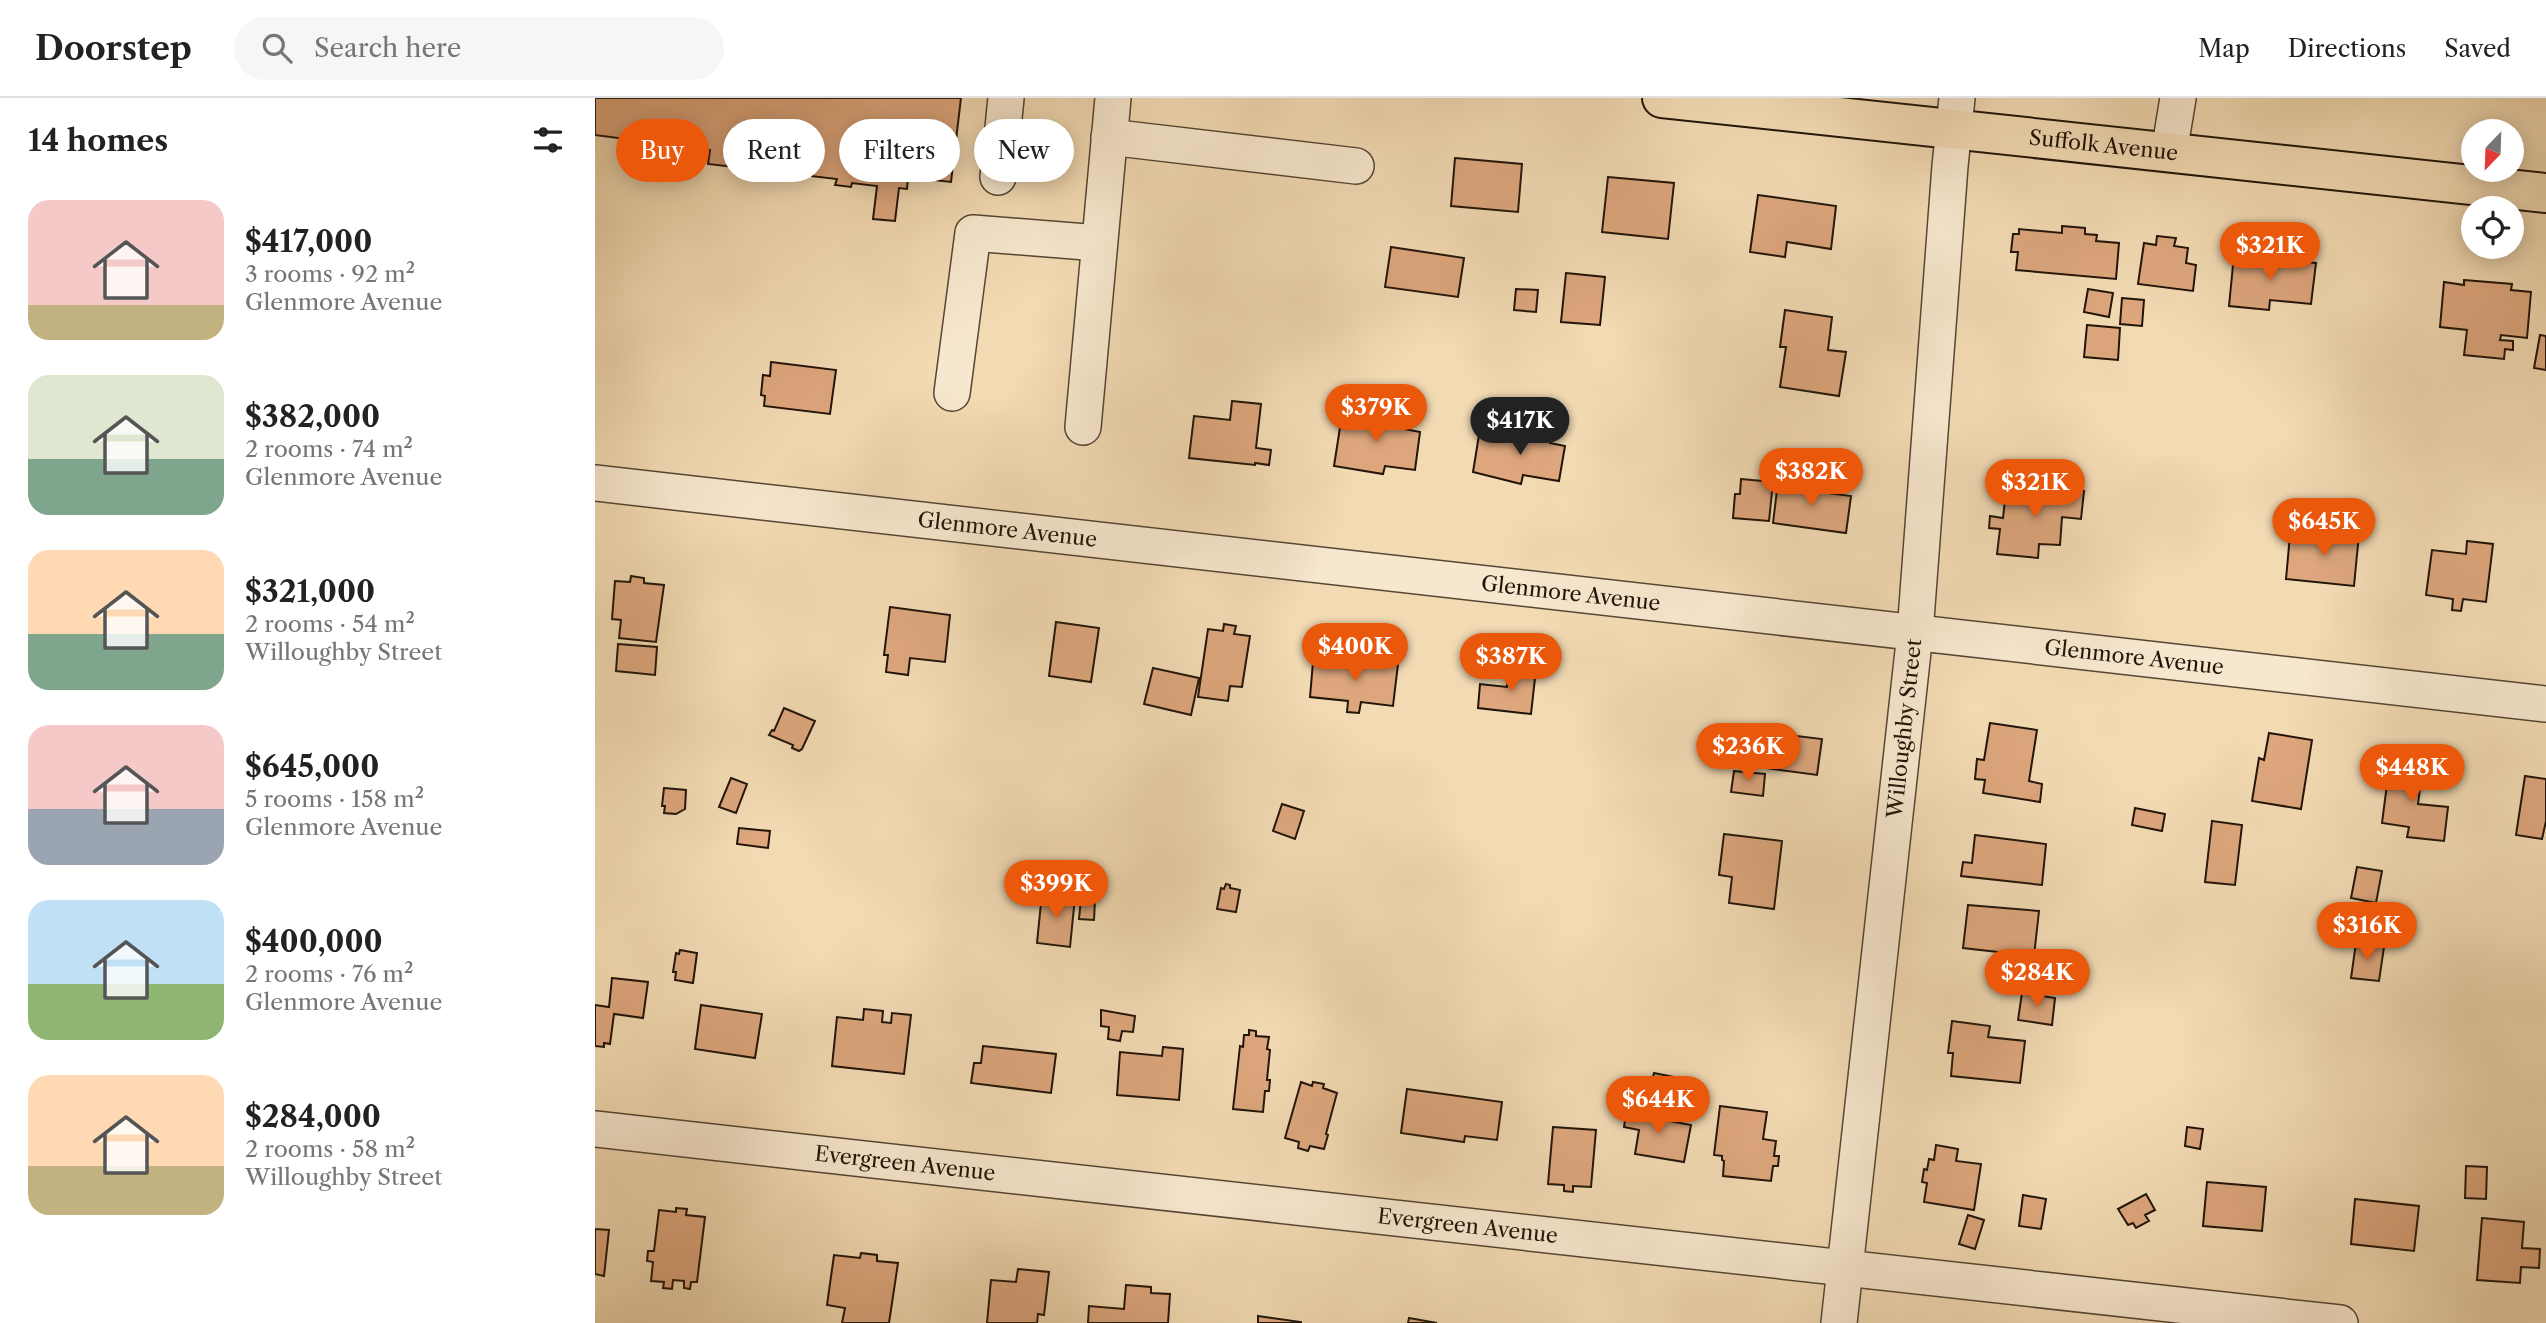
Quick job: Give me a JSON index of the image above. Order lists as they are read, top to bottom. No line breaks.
{"streets":{"main road":["Suffolk Avenue"],"street":["Glenmore Avenue","Willoughby Street","Evergreen Avenue"]},"crossings":[["Suffolk Avenue","Willoughby Street"],["Glenmore Avenue","Willoughby Street"],["Willoughby Street","Evergreen Avenue"]],"north":"bottom left","page":{"header":"Doorstep","search":"Search here","nav":["Map","Directions","Saved"],"heading":"14 homes","chip":["Buy","Rent","Filters","New"],"list":[{"name":"$417,000","note":"3 rooms · 92 m² · Glenmore Avenue"},{"name":"$382,000","note":"2 rooms · 74 m² · Glenmore Avenue"},{"name":"$321,000","note":"2 rooms · 54 m² · Willoughby Street"},{"name":"$645,000","note":"5 rooms · 158 m² · Glenmore Avenue"},{"name":"$400,000","note":"2 rooms · 76 m² · Glenmore Avenue"},{"name":"$284,000","note":"2 rooms · 58 m² · Willoughby Street"}],"price":["$321K","$379K","$417K","$382K","$321K","$645K","$400K","$387K","$236K","$448K","$399K","$316K","$284K","$644K"]}}
